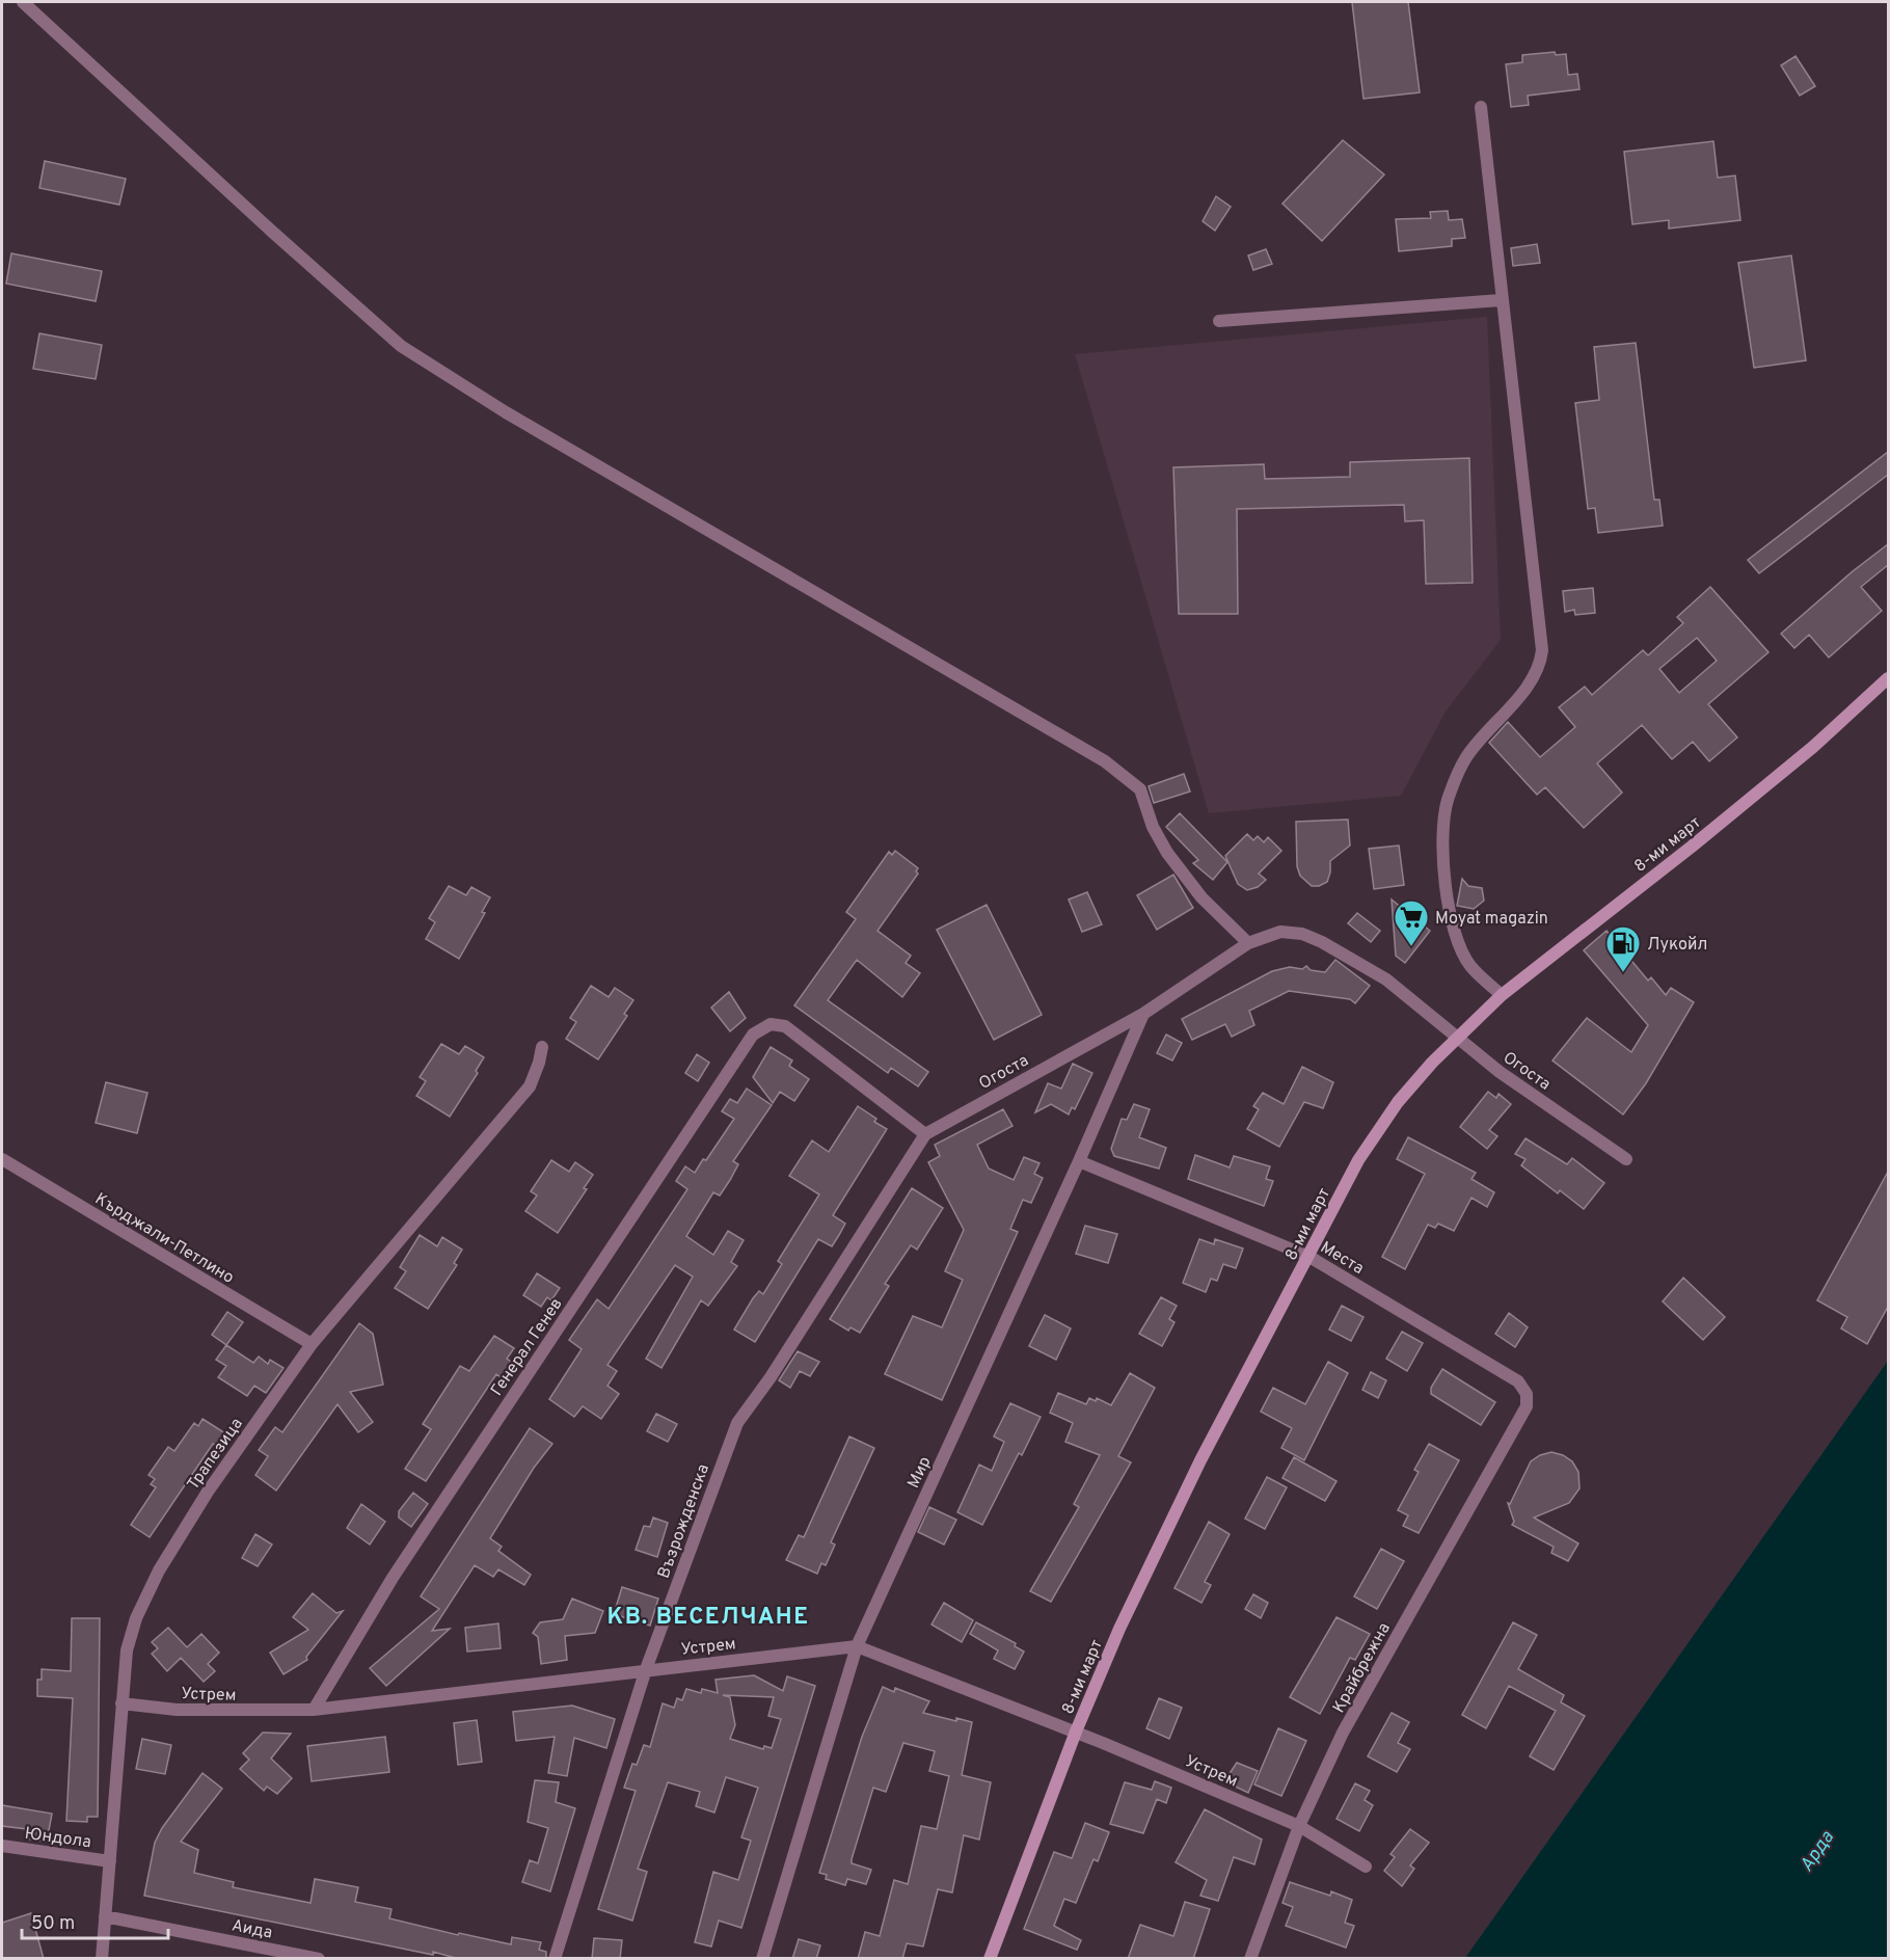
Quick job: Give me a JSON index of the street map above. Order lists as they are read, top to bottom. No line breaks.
{"streets":{"main road":["8-ми март"],"street":["Огоста","Кърджали-Петлино","Места","Генерал Генев","Трапезица","Мир","Възрожденска","Устрем","Крайбрежна","Юндола","Аида"]},"crossings":[["8-ми март","Огоста"],["8-ми март","Места"],["8-ми март","Устрем"],["Огоста","Генерал Генев"],["Огоста","Мир"],["Огоста","Възрожденска"],["Кърджали-Петлино","Трапезица"],["Места","Мир"],["Места","Крайбрежна"],["Генерал Генев","Възрожденска"],["Генерал Генев","Устрем"],["Трапезица","Устрем"],["Трапезица","Юндола"],["Трапезица","Аида"],["Мир","Устрем"],["Възрожденска","Устрем"],["Устрем","Крайбрежна"]],"districts":["КВ. ВЕСЕЛЧАНЕ"],"water":["Арда"],"places":{"supermarket":["Moyat magazin"],"fuel station":["Лукойл"]},"scale_bar":"50 m"}
